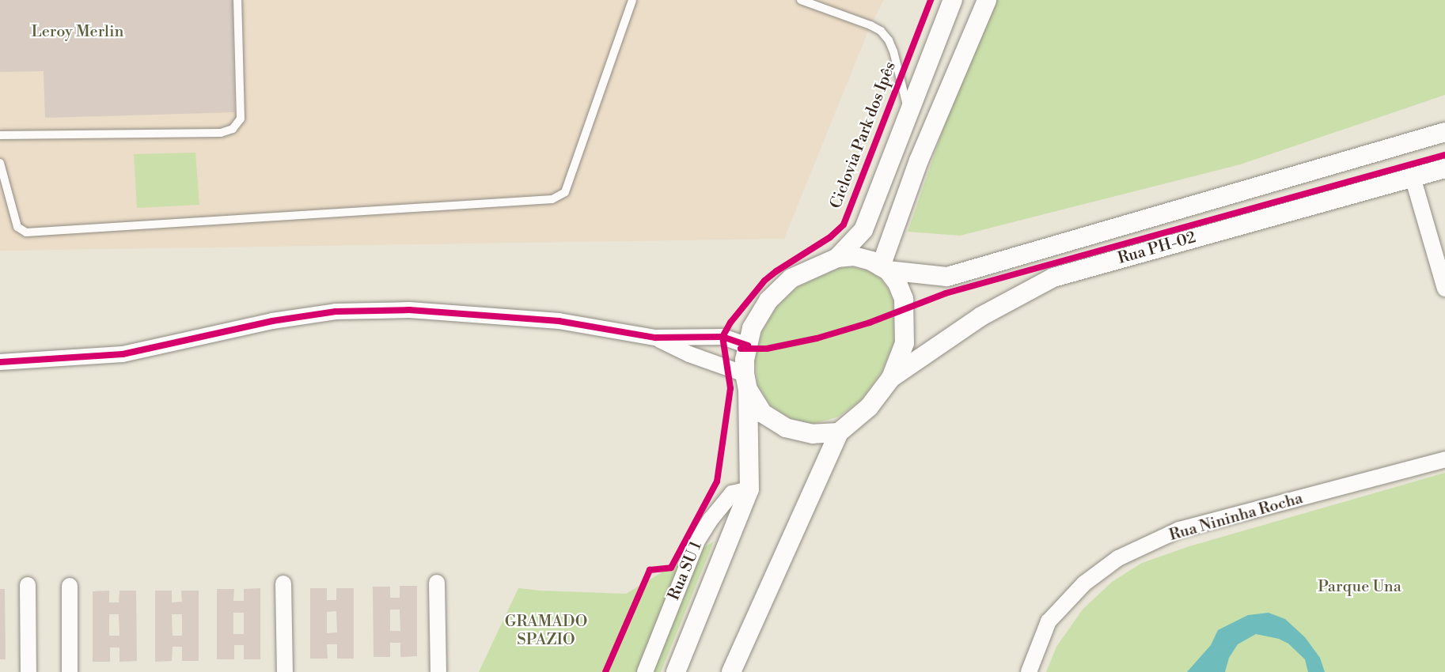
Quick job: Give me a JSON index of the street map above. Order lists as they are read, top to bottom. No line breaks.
{"streets":{"street":["Rua PH-02","Rua Nininha Rocha","Rua SU 1"],"cycle path":["Ciclovia Park dos Ipês"]},"parks":["Leroy Merlin","Parque Una","GRAMADO SPAZIO"]}
